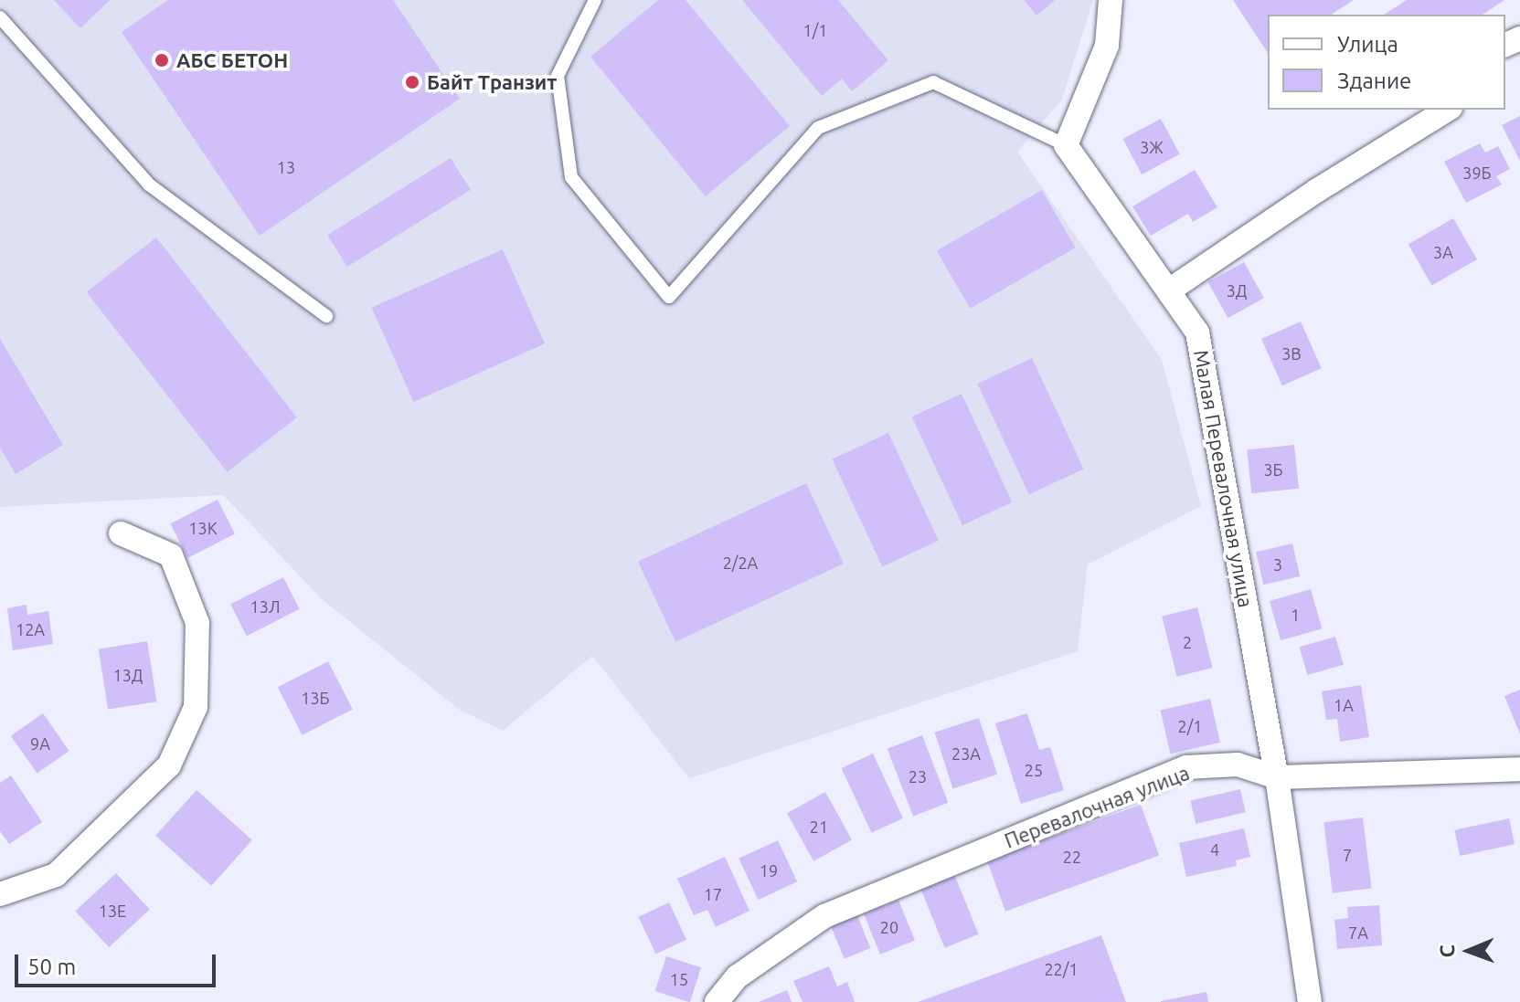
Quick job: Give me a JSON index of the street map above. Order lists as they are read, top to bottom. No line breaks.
{"streets":{"street":["Малая Перевалочная улица","Перевалочная улица"]},"crossings":[["Малая Перевалочная улица","Перевалочная улица"]],"places":["АБС БЕТОН","Байт Транзит"],"house_numbers":["1/1","3Ж","13","39Б","3А","3Д","3В","3Б","13К","2/2А","3","13Л","1","12А","2","13Д","13Б","1А","2/1","9А","23А","25","23","21","4","7","22","19","17","13Е","20","7А","22/1","15"],"legend":["Улица","Здание"],"scale_bar":"50 m","north":"left"}
